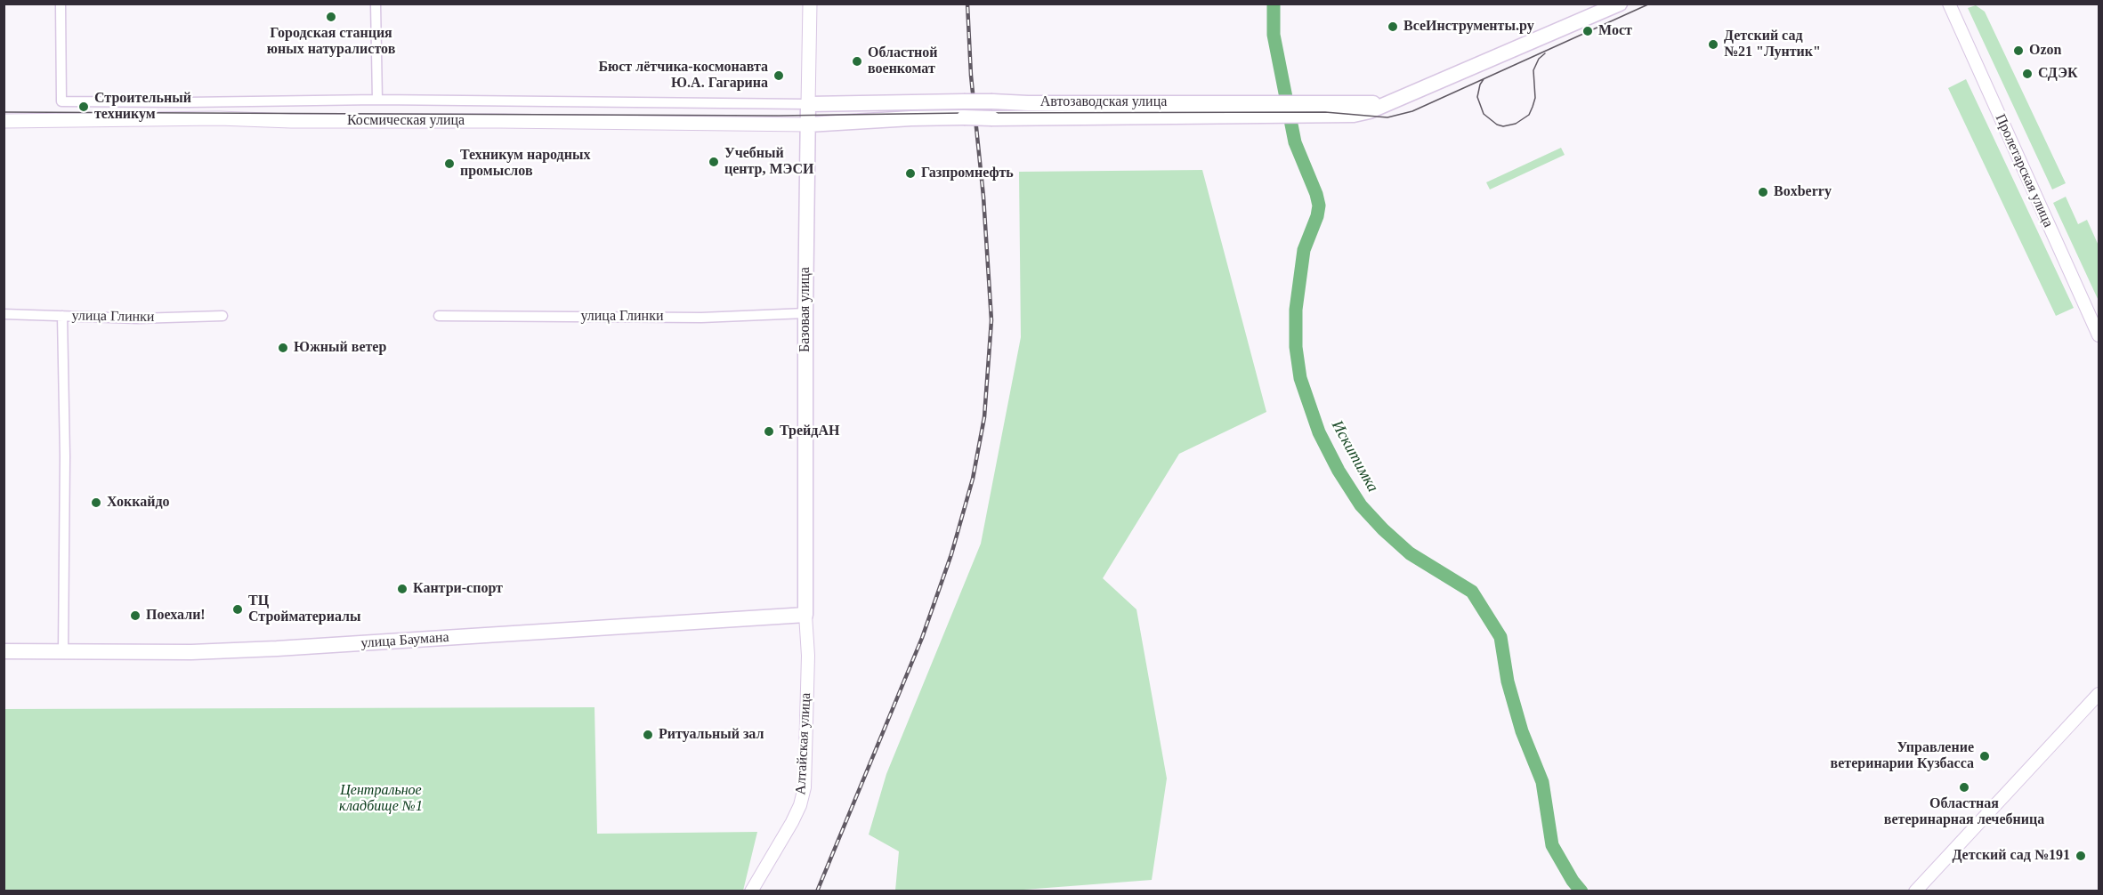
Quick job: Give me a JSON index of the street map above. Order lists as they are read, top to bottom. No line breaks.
{"streets":{"main road":["Автозаводская улица","Космическая улица","Базовая улица","улица Баумана"],"street":["Пролетарская улица","улица Глинки","Алтайская улица"]},"crossings":[["Автозаводская улица","Космическая улица"],["Автозаводская улица","Базовая улица"],["Космическая улица","Базовая улица"],["Базовая улица","улица Глинки"],["Базовая улица","улица Баумана"],["Базовая улица","Алтайская улица"],["улица Баумана","Алтайская улица"]],"water":["Искитимка"],"parks":["Центральное кладбище №1"],"places":["Городская станция юных натуралистов","ВсеИнструменты.ру","Мост","Детский сад №21 \"Лунтик\"","Ozon","Областной военкомат","СДЭК","Бюст лётчика-космонавта Ю.А. Гагарина","Строительный техникум","Учебный центр, МЭСИ","Техникум народных промыслов","Газпромнефть","Boxberry","Южный ветер","ТрейдАН","Хоккайдо","Кантри-спорт","ТЦ Стройматериалы","Поехали!","Ритуальный зал","Управление ветеринарии Кузбасса","Областная ветеринарная лечебница","Детский сад №191"]}
